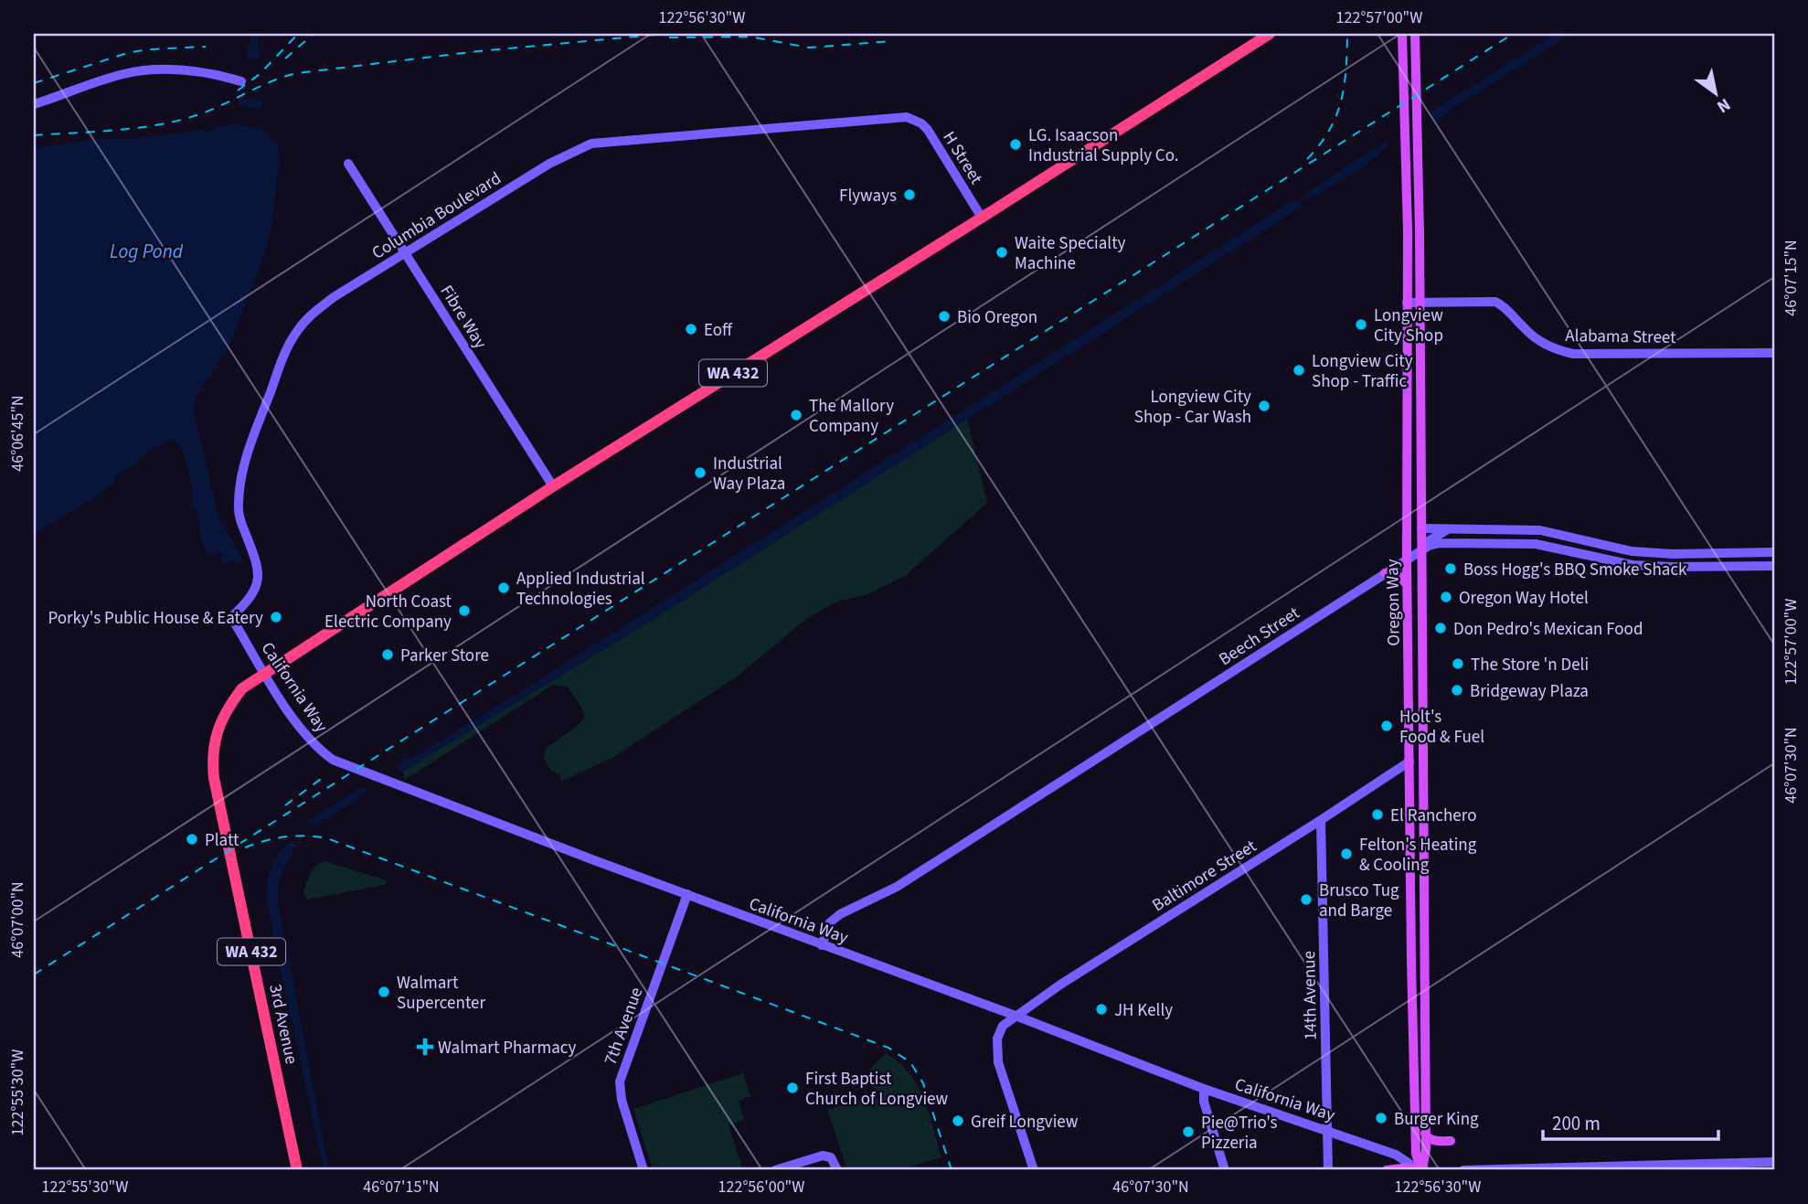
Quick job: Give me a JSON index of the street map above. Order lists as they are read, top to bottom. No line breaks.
{"streets":{"highway":["WA 432","3rd Avenue"],"main road":["Oregon Way"],"street":["H Street","Columbia Boulevard","Fibre Way","Alabama Street","Beech Street","California Way","Baltimore Street","14th Avenue","7th Avenue"]},"crossings":[["H Street","Columbia Boulevard"],["H Street","WA 432"],["Columbia Boulevard","Fibre Way"],["Columbia Boulevard","California Way"],["Fibre Way","WA 432"],["Alabama Street","Oregon Way"],["WA 432","California Way"],["WA 432","3rd Avenue"],["Oregon Way","Beech Street"],["Oregon Way","California Way"],["Oregon Way","Baltimore Street"],["Beech Street","California Way"],["California Way","Baltimore Street"],["California Way","14th Avenue"],["California Way","3rd Avenue"],["California Way","7th Avenue"],["Baltimore Street","14th Avenue"]],"water":["Log Pond"],"places":{"other":["LG. Isaacson Industrial Supply Co.","Flyways","Waite Specialty Machine","Bio Oregon","Longview City Shop","Eoff","Longview City Shop - Traffic","Longview City Shop - Car Wash","The Mallory Company","Industrial Way Plaza","Boss Hogg's BBQ Smoke Shack","Applied Industrial Technologies","Oregon Way Hotel","North Coast Electric Company","Porky's Public House & Eatery","Don Pedro's Mexican Food","Parker Store","The Store 'n Deli","Bridgeway Plaza","Holt's Food & Fuel","El Ranchero","Platt","Felton's Heating & Cooling","Brusco Tug and Barge","Walmart Supercenter","JH Kelly","First Baptist Church of Longview","Burger King","Greif Longview","Pie@Trio's Pizzeria"],"health":["Walmart Pharmacy"]},"scale_bar":"200 m","north":"bottom right","coordinates":["122°56'30\"W","122°57'00\"W","46°07'15\"N","46°06'45\"N","46°07'30\"N","46°07'00\"N","122°55'30\"W","122°56'00\"W"]}
